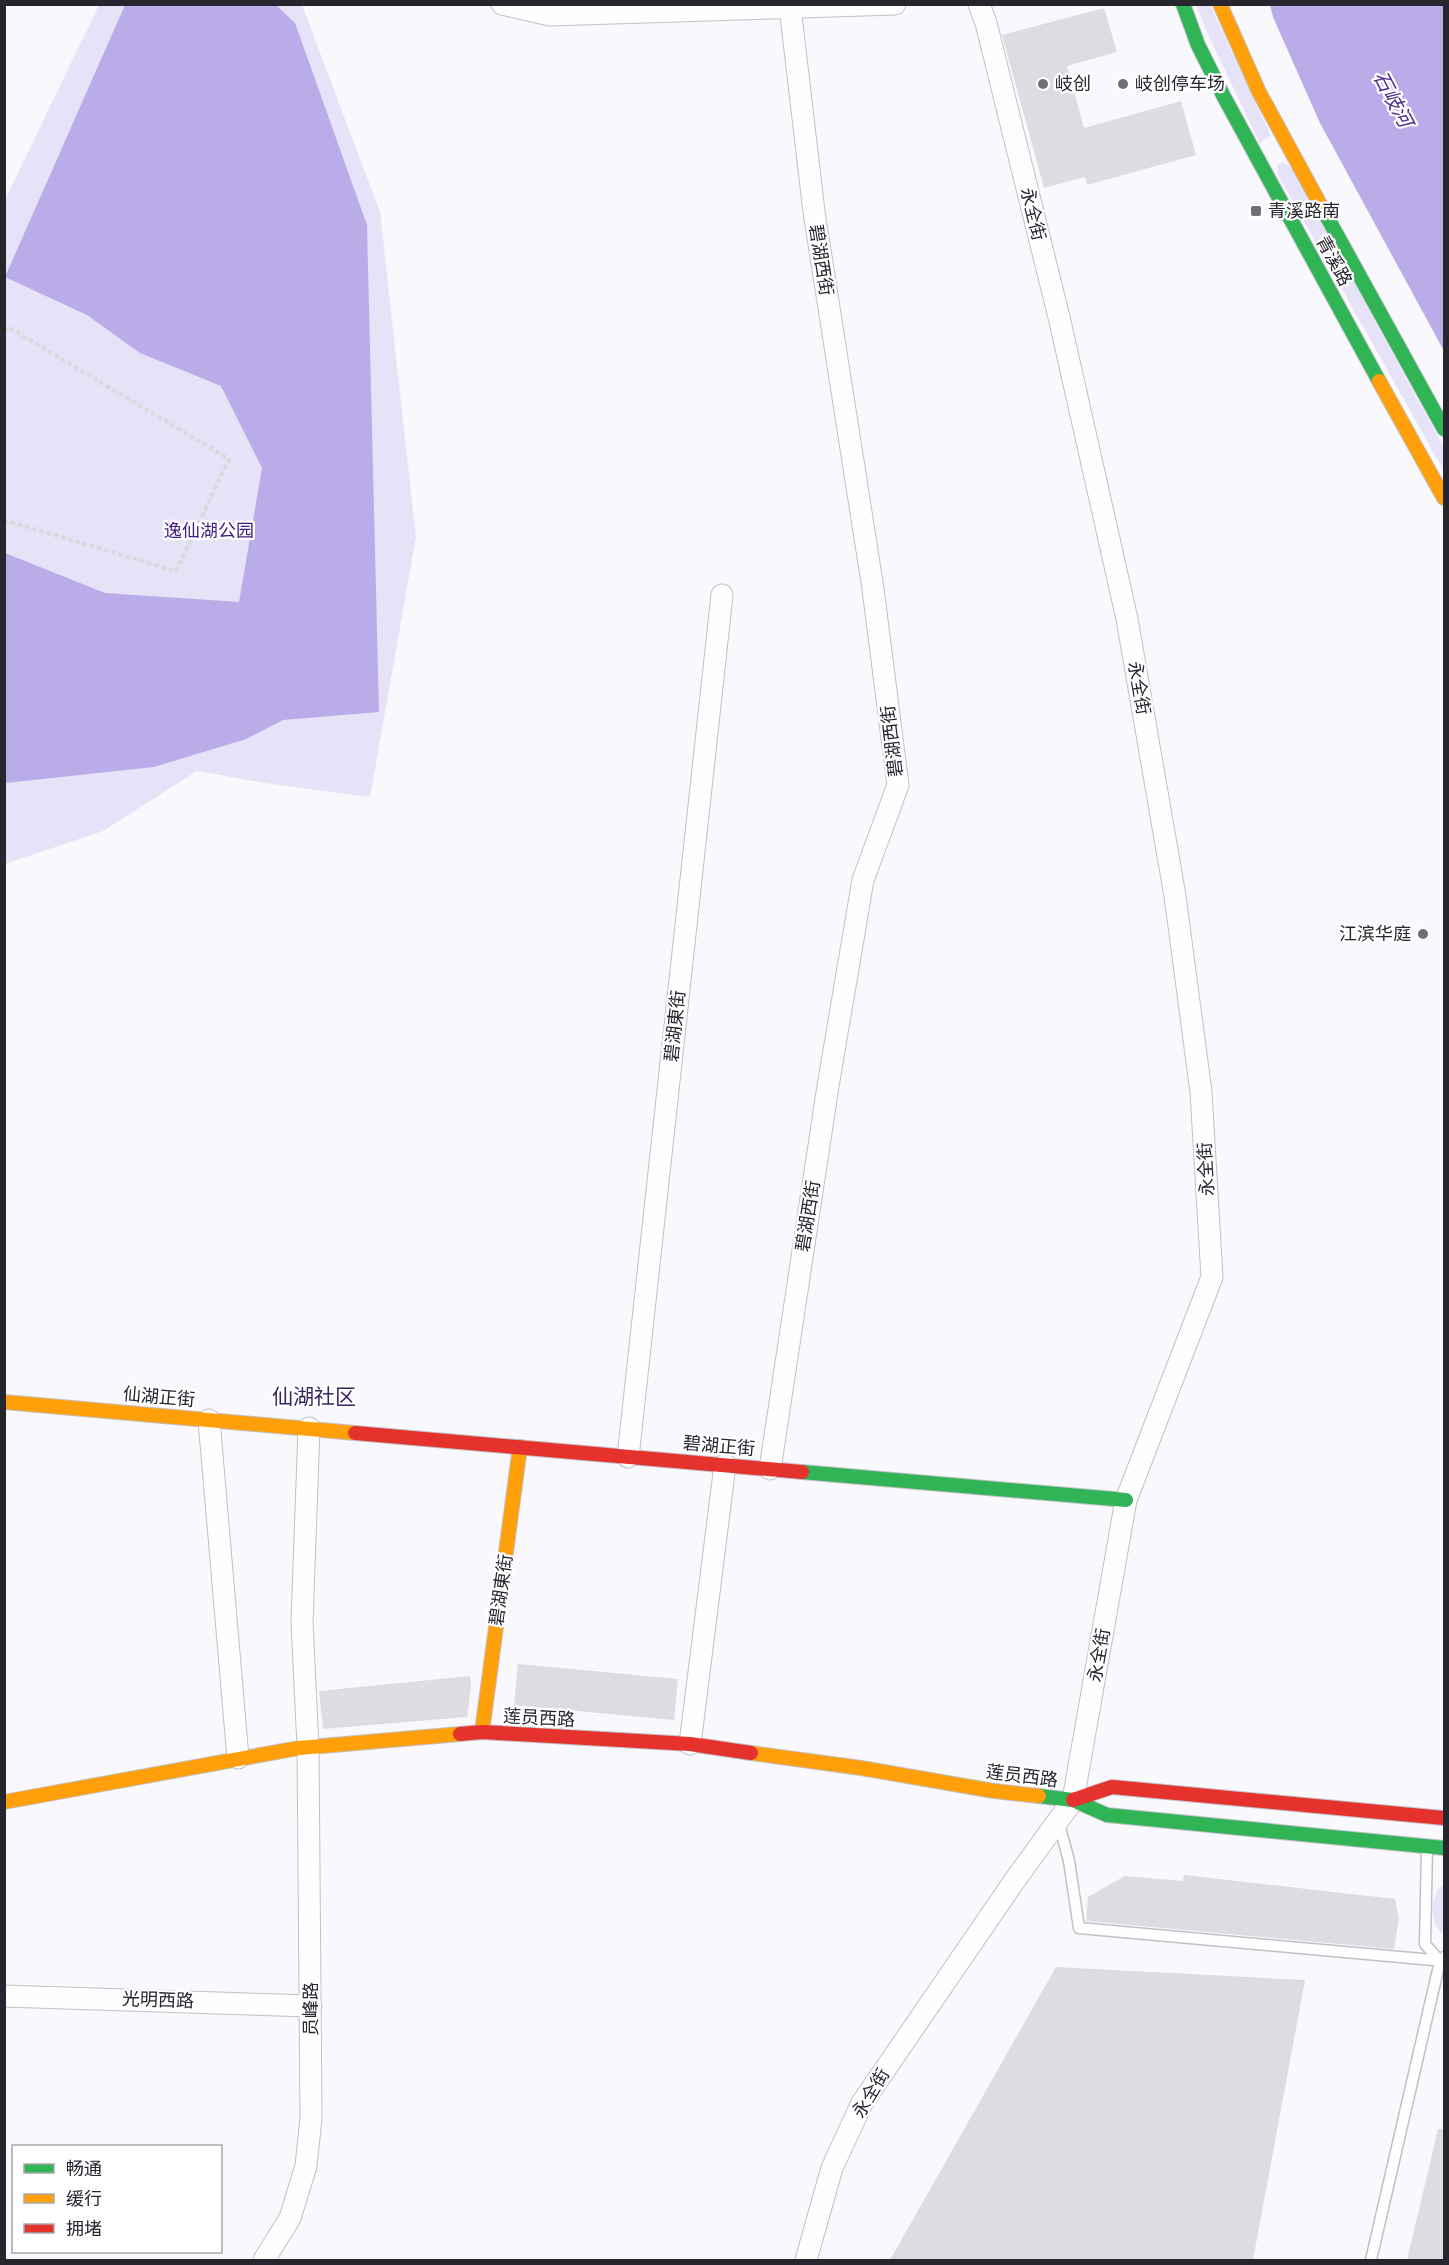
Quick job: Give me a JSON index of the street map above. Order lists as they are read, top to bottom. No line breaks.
{"streets":{"main road":["青溪路","碧湖東街","仙湖正街","碧湖正街","莲员西路"],"street":["永全街","碧湖西街","光明西路","员峰路"]},"crossings":[["永全街","碧湖正街"],["永全街","莲员西路"],["碧湖西街","碧湖正街"],["碧湖東街","碧湖正街"],["碧湖東街","莲员西路"],["仙湖正街","碧湖正街"],["仙湖正街","员峰路"],["碧湖正街","员峰路"],["莲员西路","员峰路"],["光明西路","员峰路"]],"districts":["仙湖社区"],"water":["石岐河"],"parks":["逸仙湖公园"],"places":{"other":["岐创","岐创停车场","江滨华庭"],"transit":["青溪路南"]},"legend":["畅通","缓行","拥堵"]}
